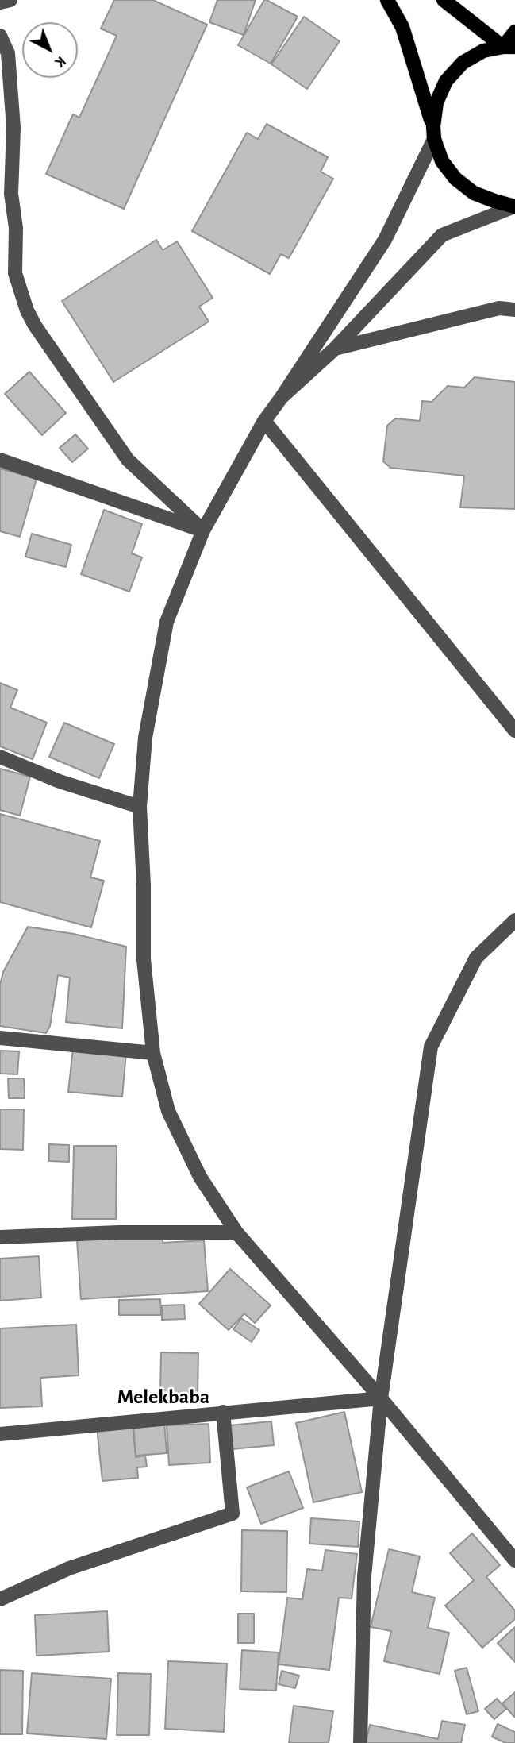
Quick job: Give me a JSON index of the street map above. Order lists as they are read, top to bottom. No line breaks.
{"districts":["Melekbaba"],"north":"bottom right"}
